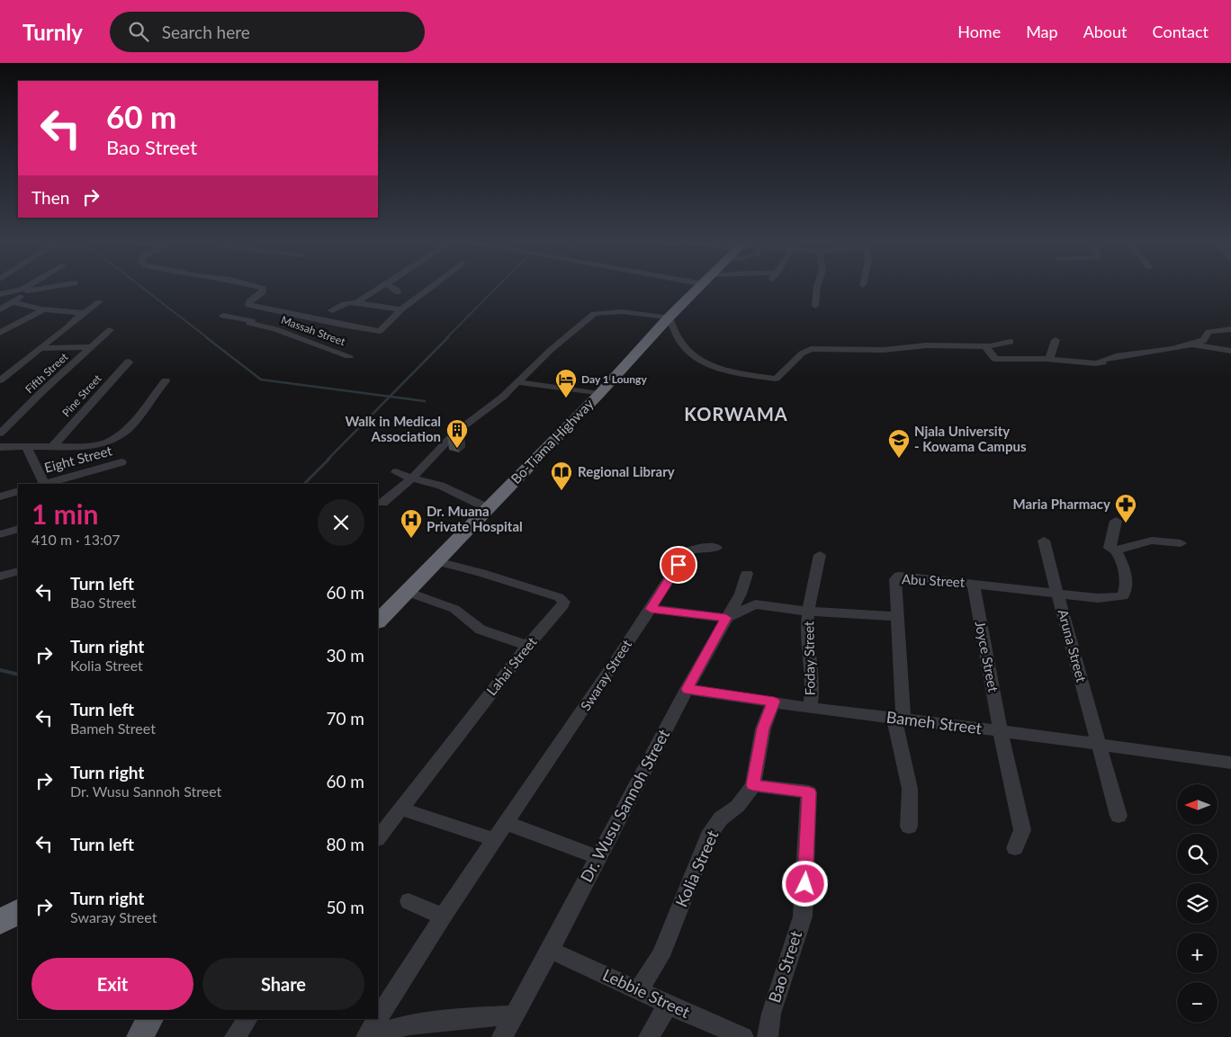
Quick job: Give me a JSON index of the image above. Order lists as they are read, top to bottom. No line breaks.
{"streets":{"highway":["Bo-Tiama Highway"],"street":["Massah Street","Fifth Street","Pine Street","Eight Street","Abu Street","Aruna Street","Joyce Street","Foday Street","Lahai Street","Swaray Street","Bameh Street","Dr. Wusu Sannoh Street","Kolia Street","Bao Street","Lebbie Street"]},"crossings":[["Bo-Tiama Highway","Lahai Street"],["Abu Street","Aruna Street"],["Abu Street","Joyce Street"],["Abu Street","Bameh Street"],["Aruna Street","Bameh Street"],["Joyce Street","Bameh Street"],["Foday Street","Bameh Street"],["Bameh Street","Dr. Wusu Sannoh Street"],["Bameh Street","Kolia Street"],["Dr. Wusu Sannoh Street","Lebbie Street"],["Kolia Street","Bao Street"],["Kolia Street","Lebbie Street"]],"districts":["KORWAMA"],"places":{"hotel":["Day 1 Loungy"],"building":["Walk in Medical Association"],"school or university":["Njala University - Kowama Campus"],"library":["Regional Library"],"pharmacy":["Maria Pharmacy"],"hospital":["Dr. Muana Private Hospital"]},"north":"left","page":{"header":"Turnly","search":"Search here","nav":["Home","Map","About","Contact"],"turn":["60 m","Bao Street"],"then":"Then","heading":["1 min","410 m · 13:07"],"list":[{"name":"Turn left","note":"Bao Street","value":"60 m"},{"name":"Turn right","note":"Kolia Street","value":"30 m"},{"name":"Turn left","note":"Bameh Street","value":"70 m"},{"name":"Turn right","note":"Dr. Wusu Sannoh Street","value":"60 m"},{"name":"Turn left","value":"80 m"},{"name":"Turn right","note":"Swaray Street","value":"50 m"}],"map_buttons":["+","−"],"buttons":["Exit","Share"]}}
